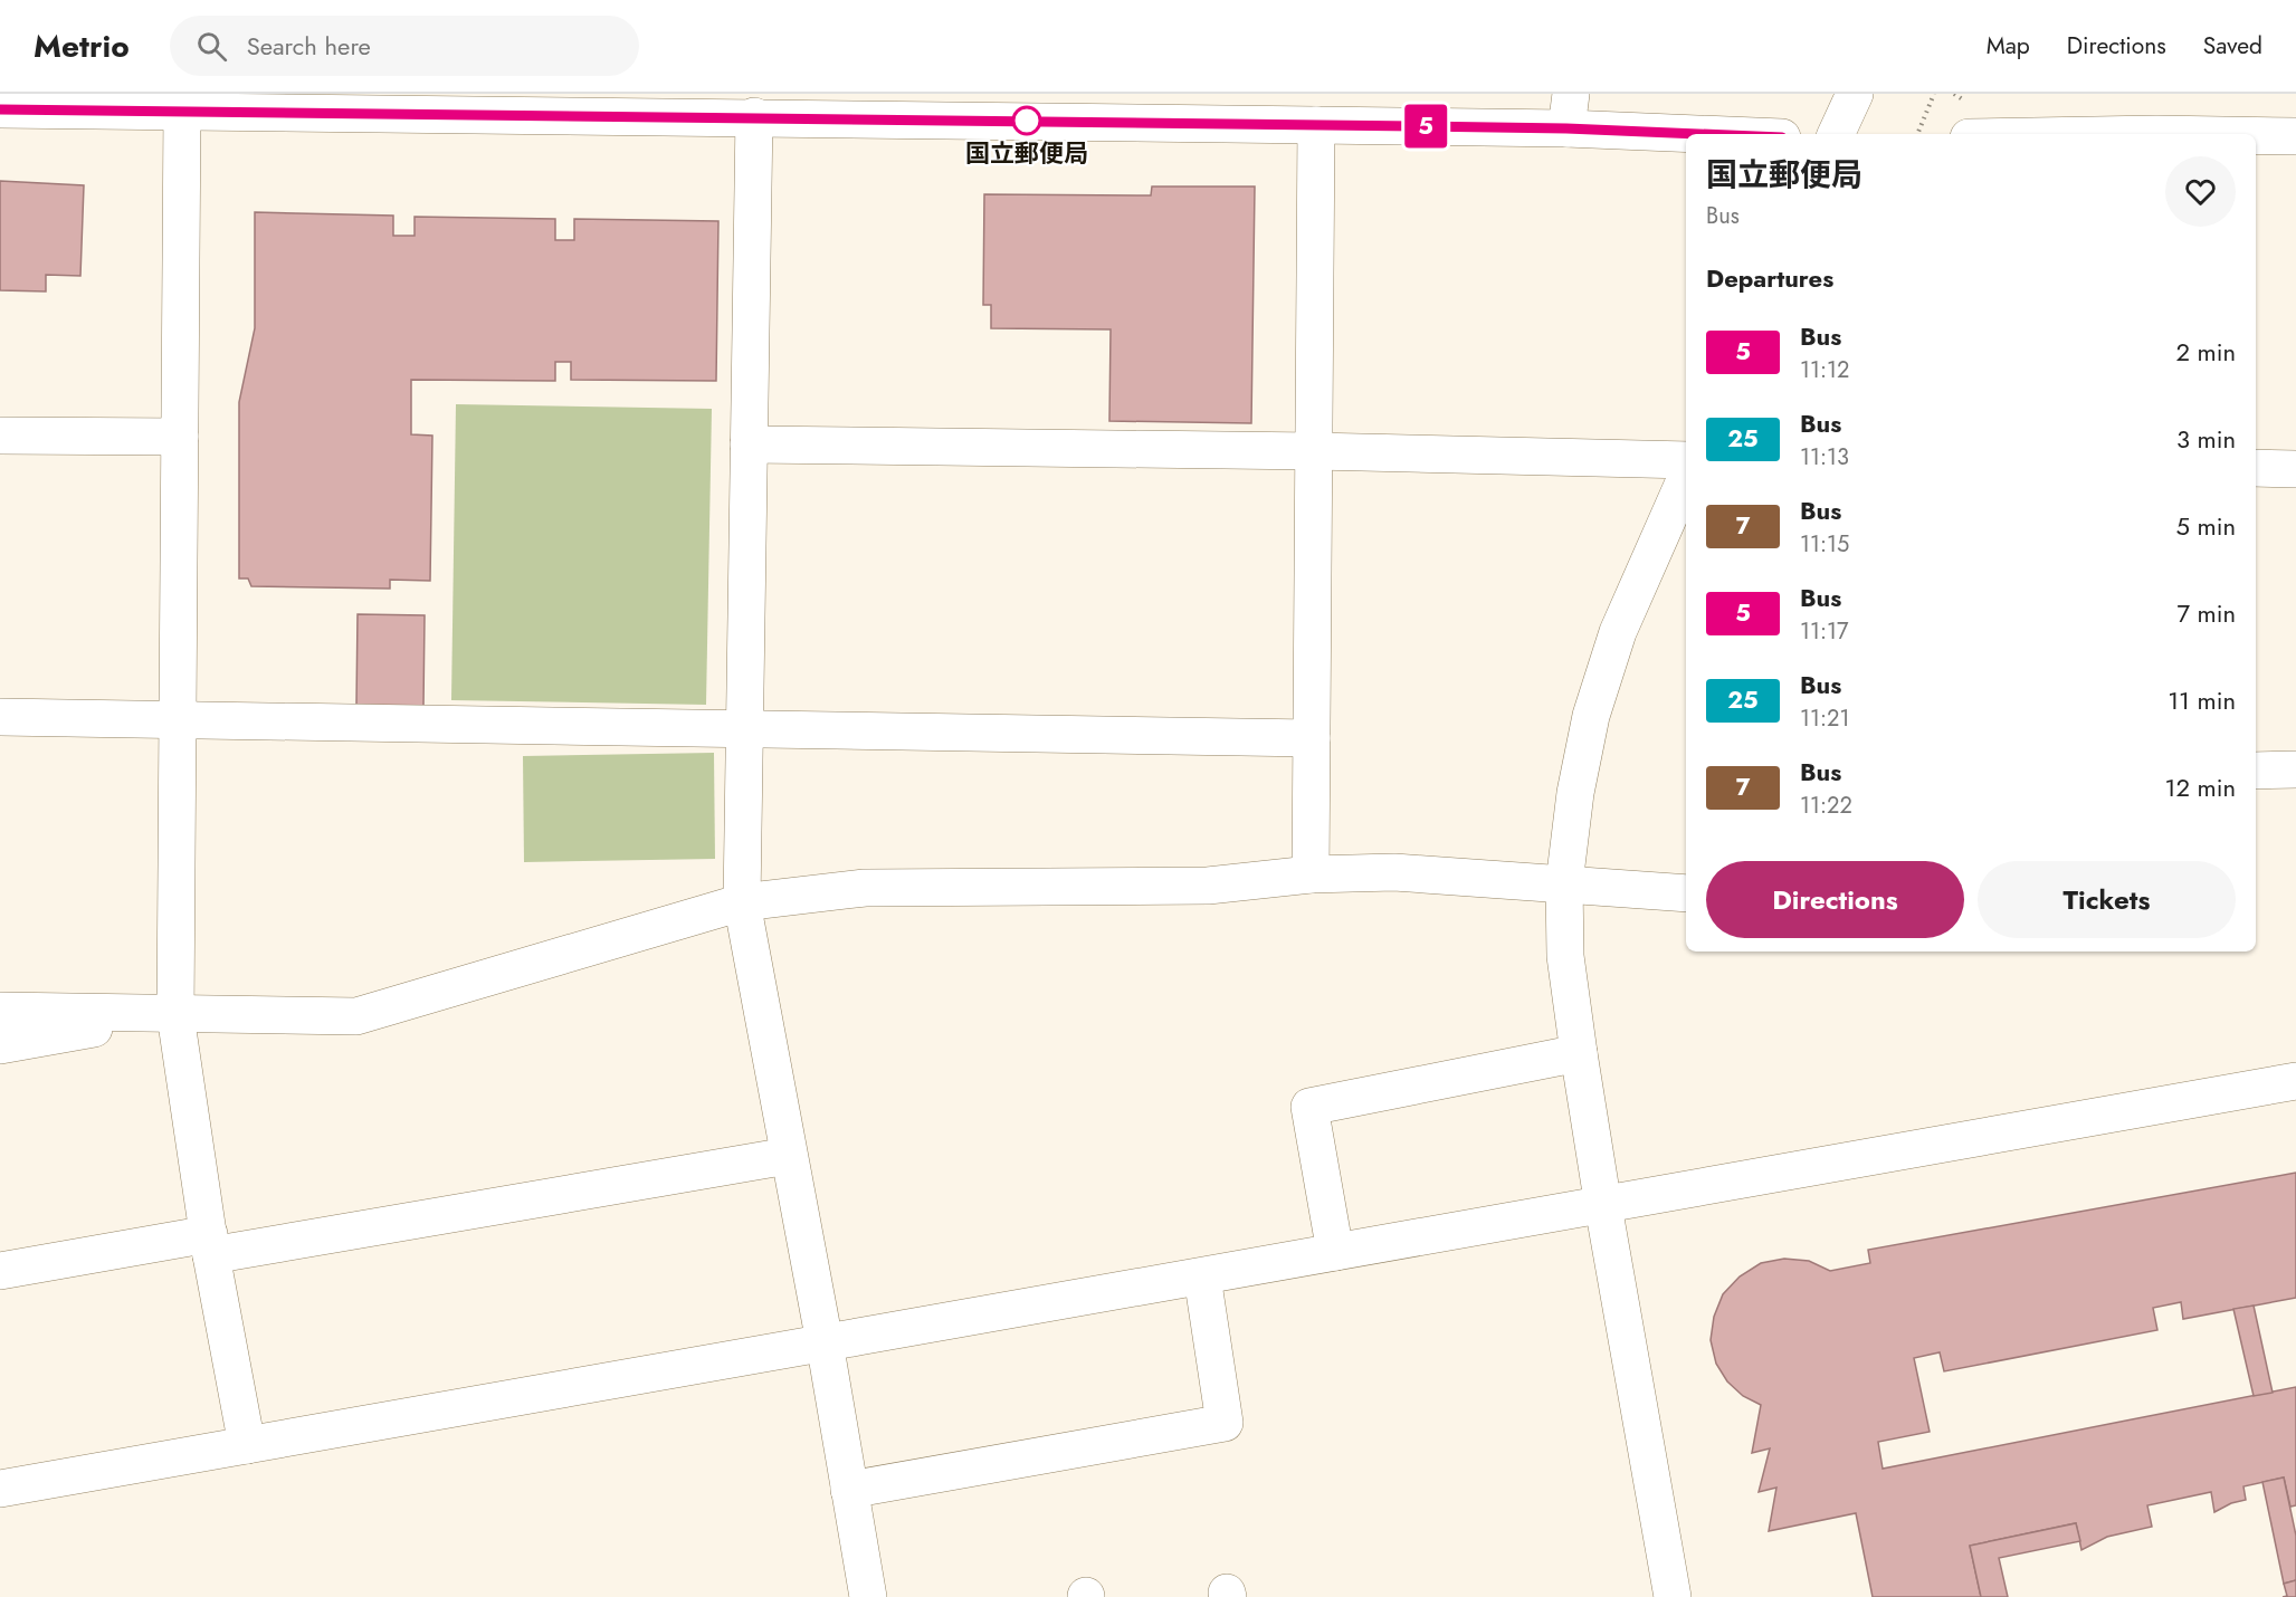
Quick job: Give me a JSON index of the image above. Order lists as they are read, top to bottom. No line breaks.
{"places":["国立郵便局"],"lines":["bus line 5"],"page":{"header":"Metrio","search":"Search here","nav":["Map","Directions","Saved"],"on_map":"5","heading":[["国立郵便局","Bus"],"Departures"],"list":[{"mark":"5","name":"Bus","note":"11:12","value":"2 min"},{"mark":"25","name":"Bus","note":"11:13","value":"3 min"},{"mark":"7","name":"Bus","note":"11:15","value":"5 min"},{"mark":"5","name":"Bus","note":"11:17","value":"7 min"},{"mark":"25","name":"Bus","note":"11:21","value":"11 min"},{"mark":"7","name":"Bus","note":"11:22","value":"12 min"}],"buttons":["Directions","Tickets"]}}
